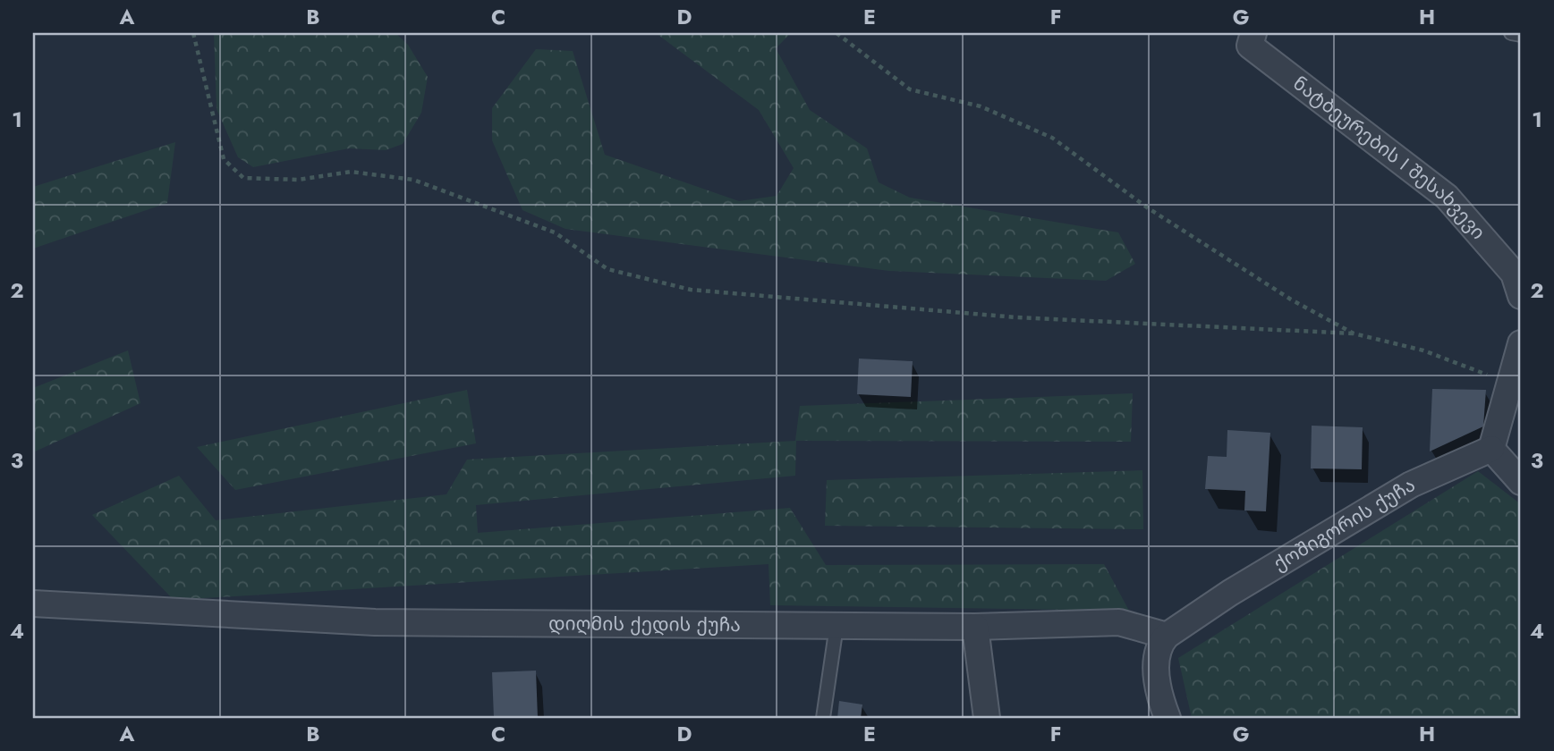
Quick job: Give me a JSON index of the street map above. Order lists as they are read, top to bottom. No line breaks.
{"streets":{"street":["ნატბეურების I შესახვევი","ქოშიგორის ქუჩა","დიღმის ქედის ქუჩა"]},"crossings":[["ქოშიგორის ქუჩა","დიღმის ქედის ქუჩა"]],"grid":{"columns":["A","B","C","D","E","F","G","H"],"rows":["1","2","3","4"]}}
